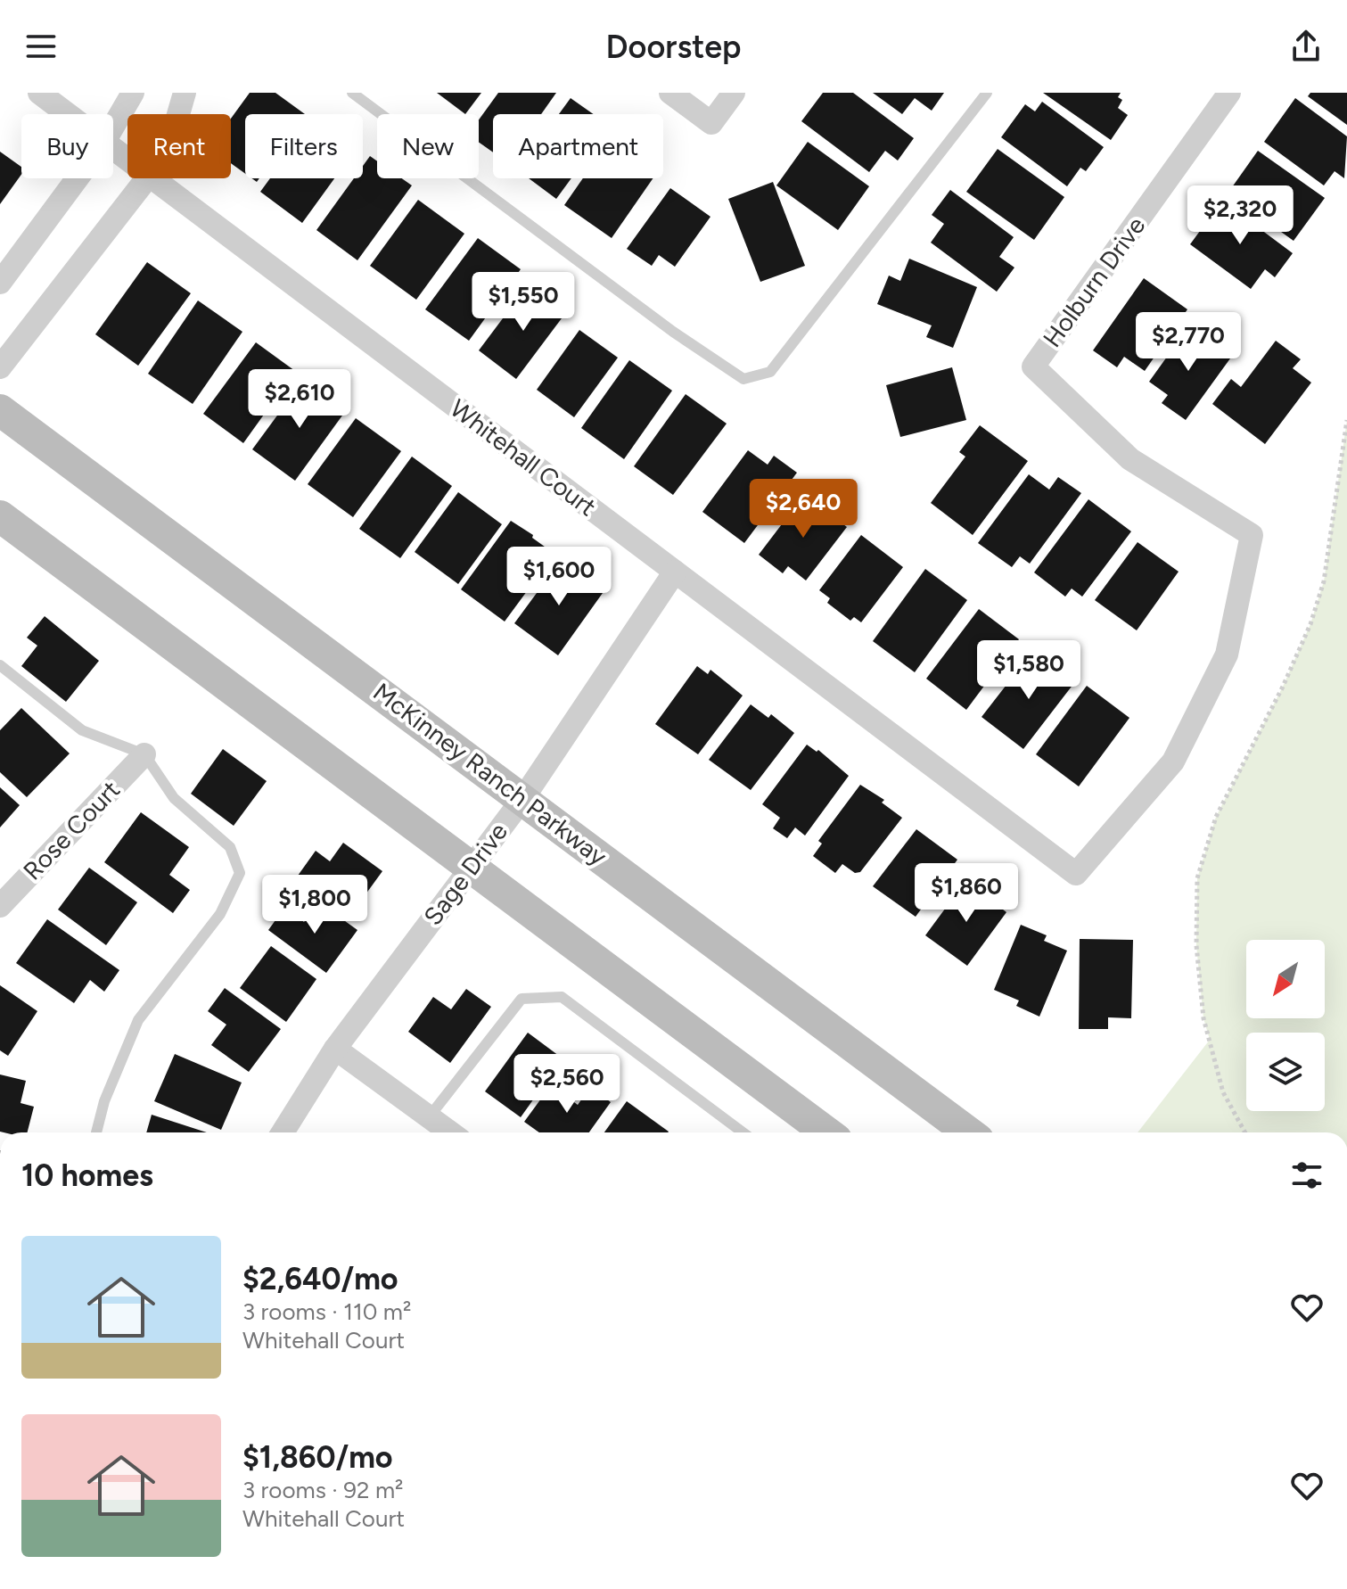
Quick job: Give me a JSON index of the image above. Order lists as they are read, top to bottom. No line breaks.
{"streets":{"main road":["McKinney Ranch Parkway"],"street":["Holburn Drive","Whitehall Court","Rose Court","Sage Drive"]},"crossings":[["Holburn Drive","Whitehall Court"],["Whitehall Court","Sage Drive"],["McKinney Ranch Parkway","Sage Drive"]],"north":"bottom left","page":{"header":"Doorstep","chip":["Buy","Rent","Filters","New","Apartment"],"price":["$2,320","$1,550","$2,770","$2,610","$2,640","$1,600","$1,580","$1,860","$1,800","$2,560"],"heading":"10 homes","list":[{"name":"$2,640/mo","note":"3 rooms · 110 m² · Whitehall Court"},{"name":"$1,860/mo","note":"3 rooms · 92 m² · Whitehall Court"}]}}
